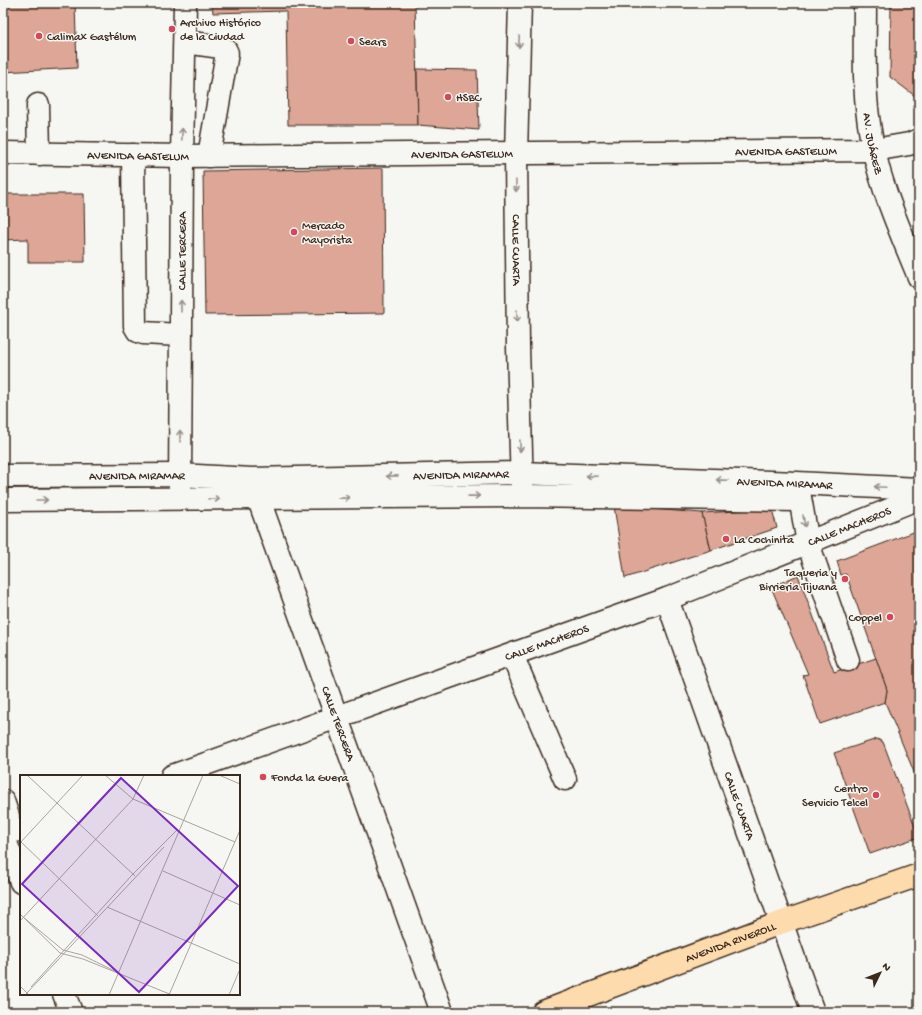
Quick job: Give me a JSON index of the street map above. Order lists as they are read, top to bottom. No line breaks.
{"streets":{"main road":["AVENIDA RIVEROLL"],"street":["AV. JUÁREZ","AVENIDA GASTELUM","CALLE CUARTA","CALLE TERCERA","AVENIDA MIRAMAR","CALLE MACHEROS"]},"crossings":[["AV. JUÁREZ","AVENIDA GASTELUM"],["AVENIDA GASTELUM","CALLE CUARTA"],["AVENIDA GASTELUM","CALLE TERCERA"],["CALLE CUARTA","AVENIDA MIRAMAR"],["CALLE CUARTA","CALLE MACHEROS"],["CALLE CUARTA","AVENIDA RIVEROLL"],["CALLE TERCERA","AVENIDA MIRAMAR"],["CALLE TERCERA","CALLE MACHEROS"]],"one_way":["CALLE CUARTA","CALLE TERCERA"],"places":["Archivo Histórico de la Ciudad","Calimax Gastélum","Sears","HSBC","Mercado Mayorista","La Cochinita","Taqueria y Birrieria Tijuana","Coppel","Fonda la Guera","Centro Servicio Telcel"],"north":"top right"}
